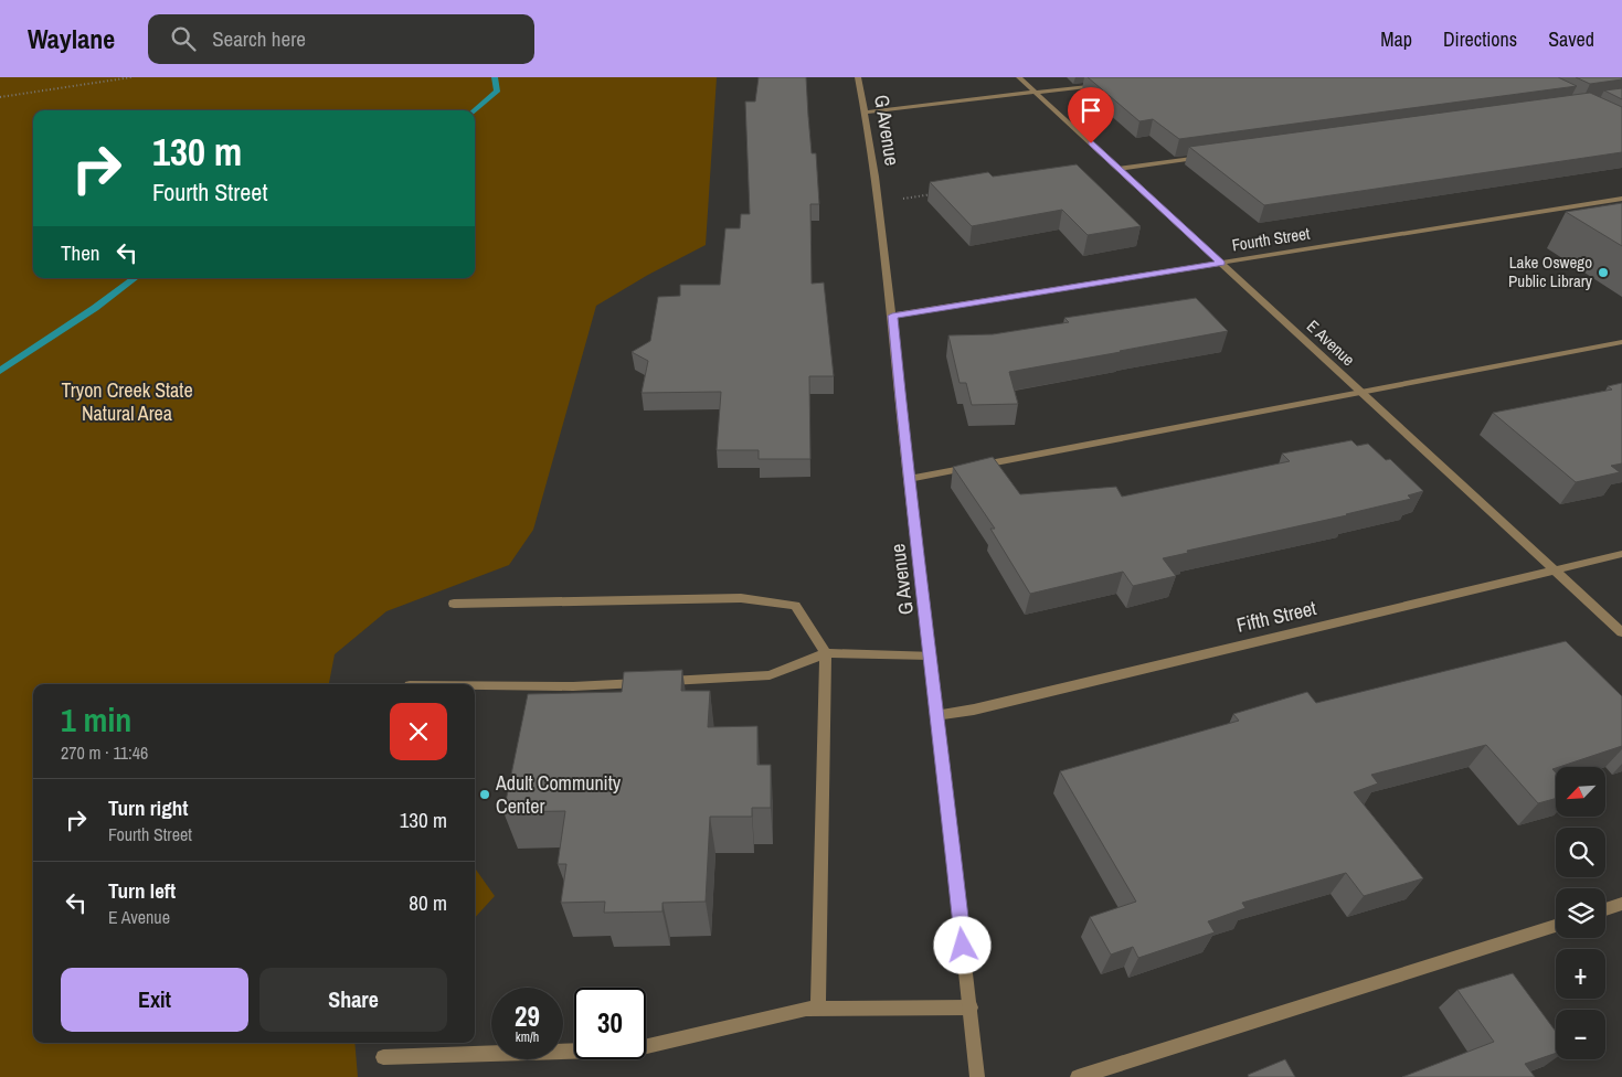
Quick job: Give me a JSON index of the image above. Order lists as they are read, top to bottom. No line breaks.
{"streets":{"street":["G Avenue","Fourth Street","E Avenue","Fifth Street"]},"crossings":[["G Avenue","Fourth Street"],["G Avenue","Fifth Street"],["Fourth Street","E Avenue"],["E Avenue","Fifth Street"]],"parks":["Tryon Creek State Natural Area"],"places":["Lake Oswego Public Library","Adult Community Center"],"north":"bottom left","page":{"header":"Waylane","search":"Search here","nav":["Map","Directions","Saved"],"turn":["130 m","Fourth Street"],"then":"Then","heading":["1 min","270 m · 11:46"],"map_buttons":["+","−"],"list":[{"name":"Turn right","note":"Fourth Street","value":"130 m"},{"name":"Turn left","note":"E Avenue","value":"80 m"}],"buttons":["Exit","Share"],"speed":"29 km/h","limit":"30"}}
